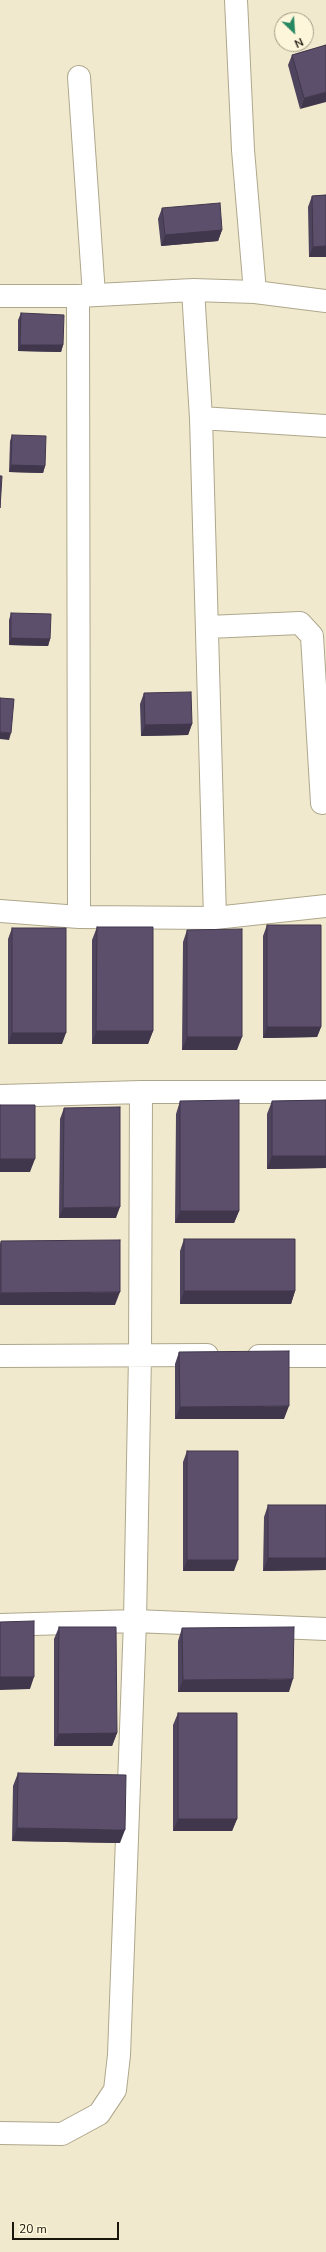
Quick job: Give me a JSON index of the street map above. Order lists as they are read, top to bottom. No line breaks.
{"scale_bar":"20 m","north":"bottom right"}
